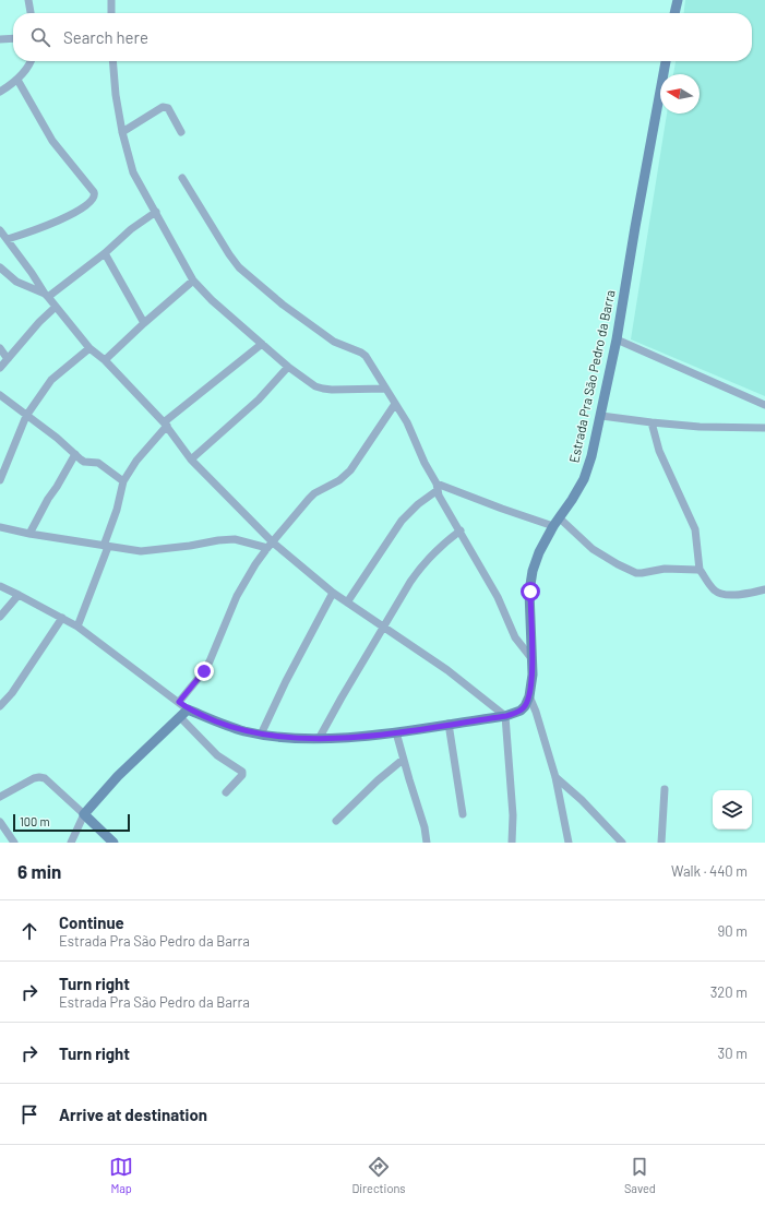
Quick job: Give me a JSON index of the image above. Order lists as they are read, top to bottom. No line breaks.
{"streets":{"street":["Estrada Pra São Pedro da Barra"]},"scale_bar":"100 m","north":"left","page":{"search":"Search here","scale":"100 m","heading":["6 min","Walk · 440 m"],"list":[["Continue","Estrada Pra São Pedro da Barra","90 m"],["Turn right","Estrada Pra São Pedro da Barra","320 m"],["Turn right","30 m"],"Arrive at destination"],"nav":["Map","Directions","Saved"]}}
